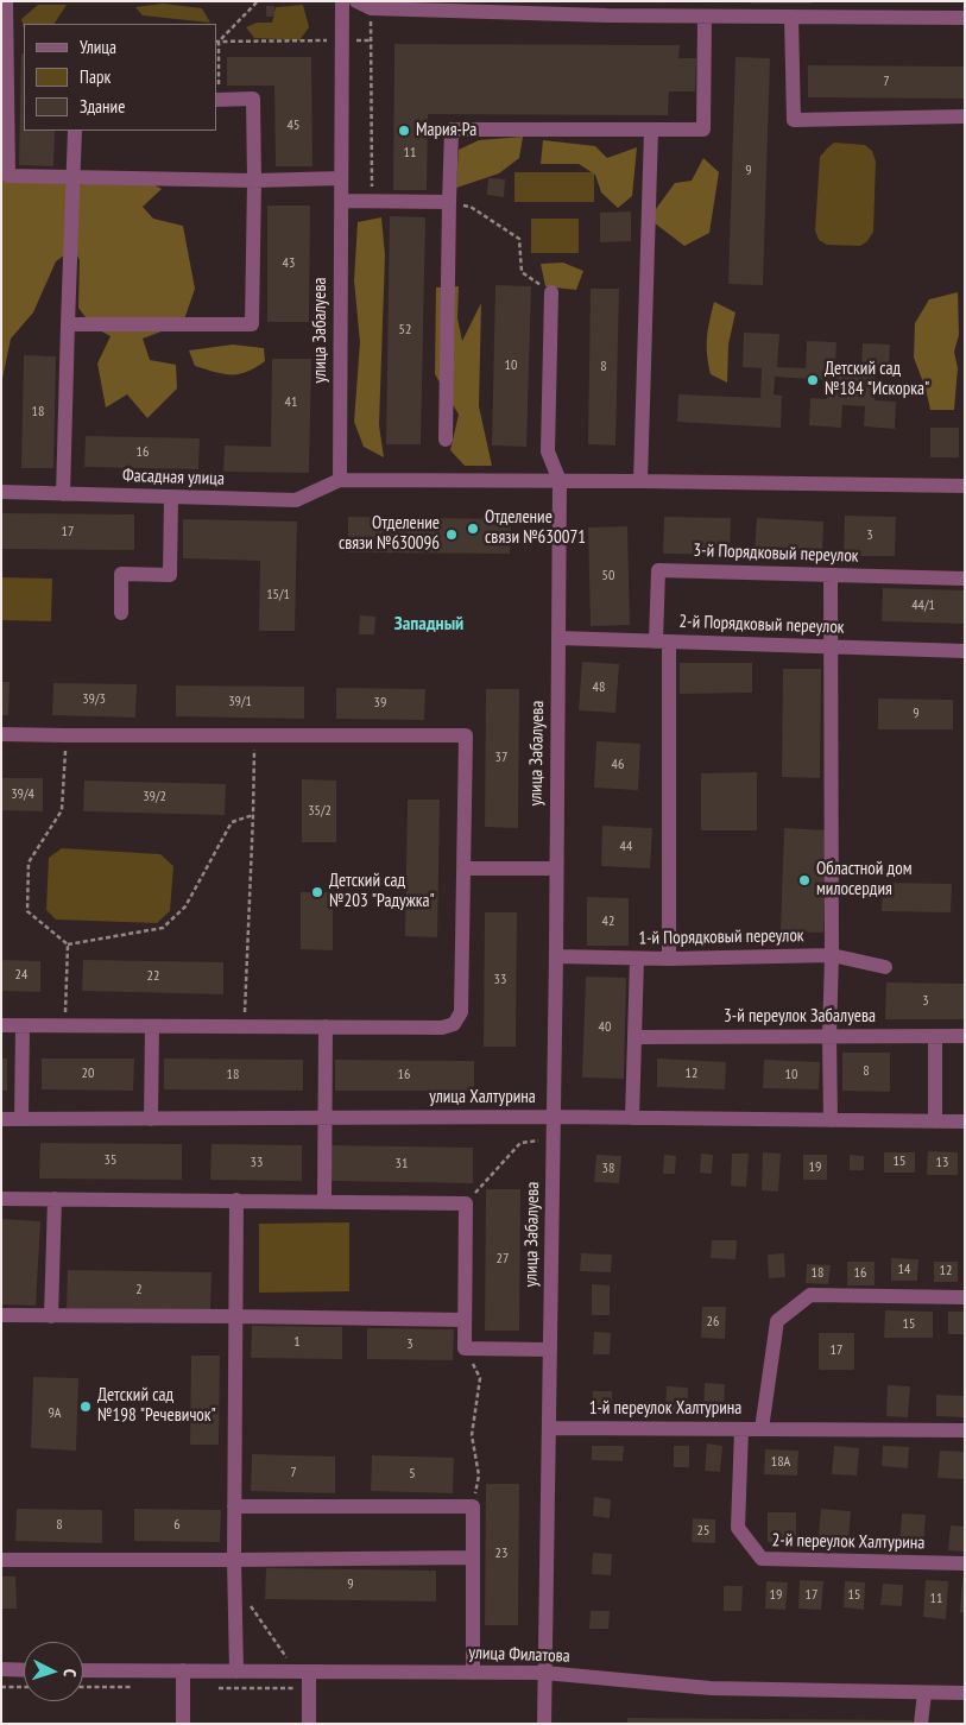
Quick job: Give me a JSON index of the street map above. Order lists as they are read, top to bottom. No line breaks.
{"streets":{"street":["улица Забалуева","Фасадная улица","3-й Порядковый переулок","2-й Порядковый переулок","1-й Порядковый переулок","3-й переулок Забалуева","улица Халтурина","1-й переулок Халтурина","2-й переулок Халтурина","улица Филатова"]},"crossings":[["улица Забалуева","Фасадная улица"],["улица Забалуева","2-й Порядковый переулок"],["улица Забалуева","1-й Порядковый переулок"],["улица Забалуева","улица Халтурина"],["улица Забалуева","1-й переулок Халтурина"],["улица Забалуева","улица Филатова"],["3-й Порядковый переулок","2-й Порядковый переулок"],["1-й переулок Халтурина","2-й переулок Халтурина"]],"districts":["Западный"],"places":["Мария-Ра","Детский сад №184 \"Искорка\"","Отделение связи №630071","Отделение связи №630096","Областной дом милосердия","Детский сад №203 \"Радужка\"","Детский сад №198 \"Речевичок\""],"house_numbers":["7","45","11","9","43","52","10","8","41","18","16","17","3","50","15/1","44/1","48","39/3","39/1","39","9","37","46","39/4","39/2","35/2","44","42","24","22","33","3","40","8","20","12","18","16","10","35","15","33","13","31","19","38","27","14","12","18","16","2","26","15","1","3","17","9А","18А","7","5","8","6","25","23","9","19","17","15","11"],"legend":["Улица","Парк","Здание"],"north":"right"}
